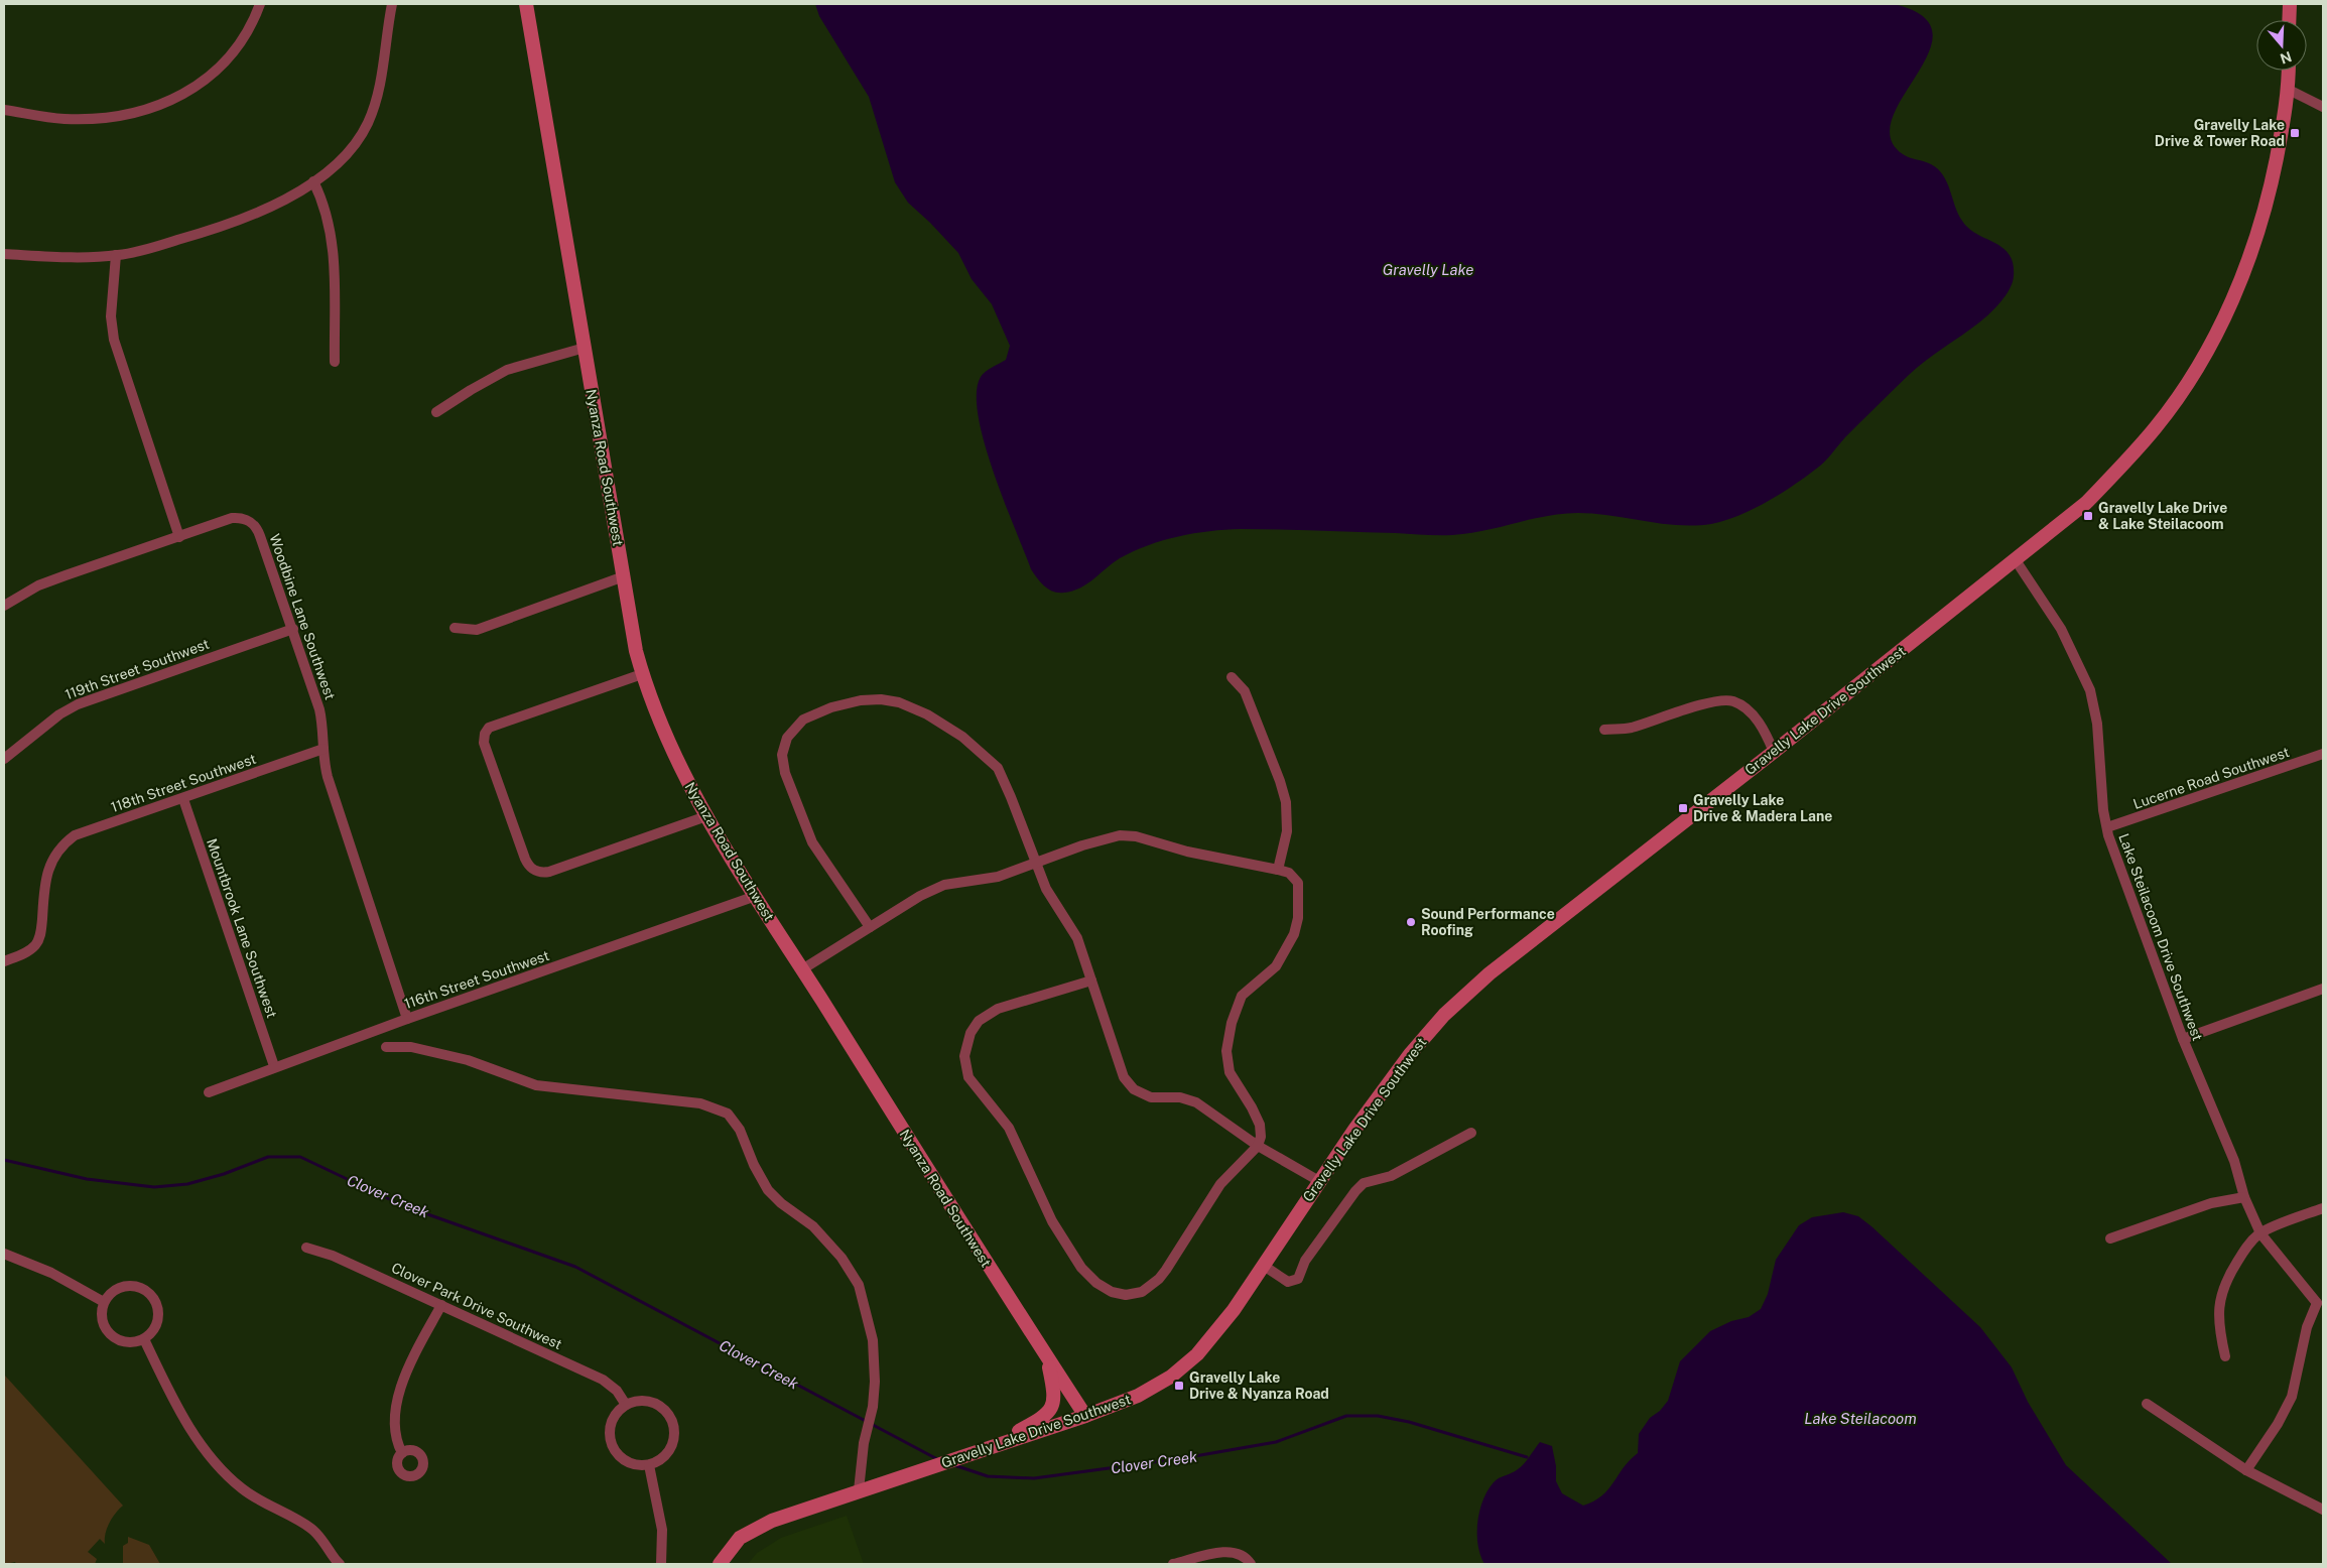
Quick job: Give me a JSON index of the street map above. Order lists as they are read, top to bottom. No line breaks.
{"streets":{"main road":["Nyanza Road Southwest","Gravelly Lake Drive Southwest"],"street":["Woodbine Lane Southwest","119th Street Southwest","Lucerne Road Southwest","118th Street Southwest","Mountbrook Lane Southwest","Lake Steilacoom Drive Southwest","116th Street Southwest","Clover Park Drive Southwest"]},"crossings":[["Nyanza Road Southwest","Gravelly Lake Drive Southwest"],["Nyanza Road Southwest","116th Street Southwest"],["Woodbine Lane Southwest","119th Street Southwest"],["Woodbine Lane Southwest","118th Street Southwest"],["Woodbine Lane Southwest","116th Street Southwest"],["Gravelly Lake Drive Southwest","Lake Steilacoom Drive Southwest"],["Lucerne Road Southwest","Lake Steilacoom Drive Southwest"],["118th Street Southwest","Mountbrook Lane Southwest"],["Mountbrook Lane Southwest","116th Street Southwest"]],"water":["Gravelly Lake","Clover Creek","Lake Steilacoom"],"places":{"transit":["Gravelly Lake Drive & Tower Road","Gravelly Lake Drive & Lake Steilacoom","Gravelly Lake Drive & Madera Lane","Gravelly Lake Drive & Nyanza Road"],"other":["Sound Performance Roofing"]},"north":"bottom"}
